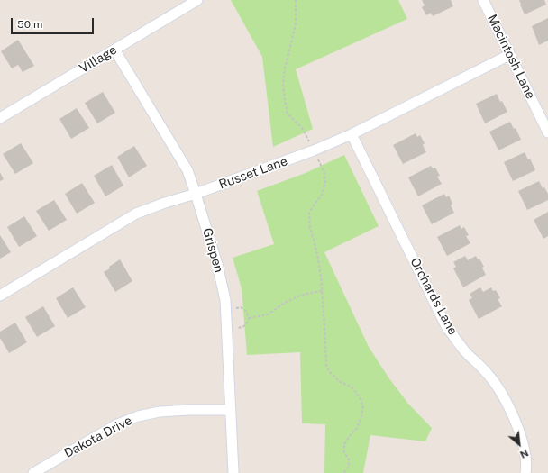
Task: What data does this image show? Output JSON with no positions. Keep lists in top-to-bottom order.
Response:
{
  "streets": {
    "street": [
      "Macintosh Lane",
      "Village",
      "Russet Lane",
      "Grispen",
      "Orchards Lane",
      "Dakota Drive"
    ]
  },
  "crossings": [
    ["Macintosh Lane", "Russet Lane"],
    ["Village", "Grispen"],
    ["Russet Lane", "Grispen"],
    ["Russet Lane", "Orchards Lane"],
    ["Grispen", "Dakota Drive"]
  ],
  "scale_bar": "50 m",
  "north": "bottom right"
}
